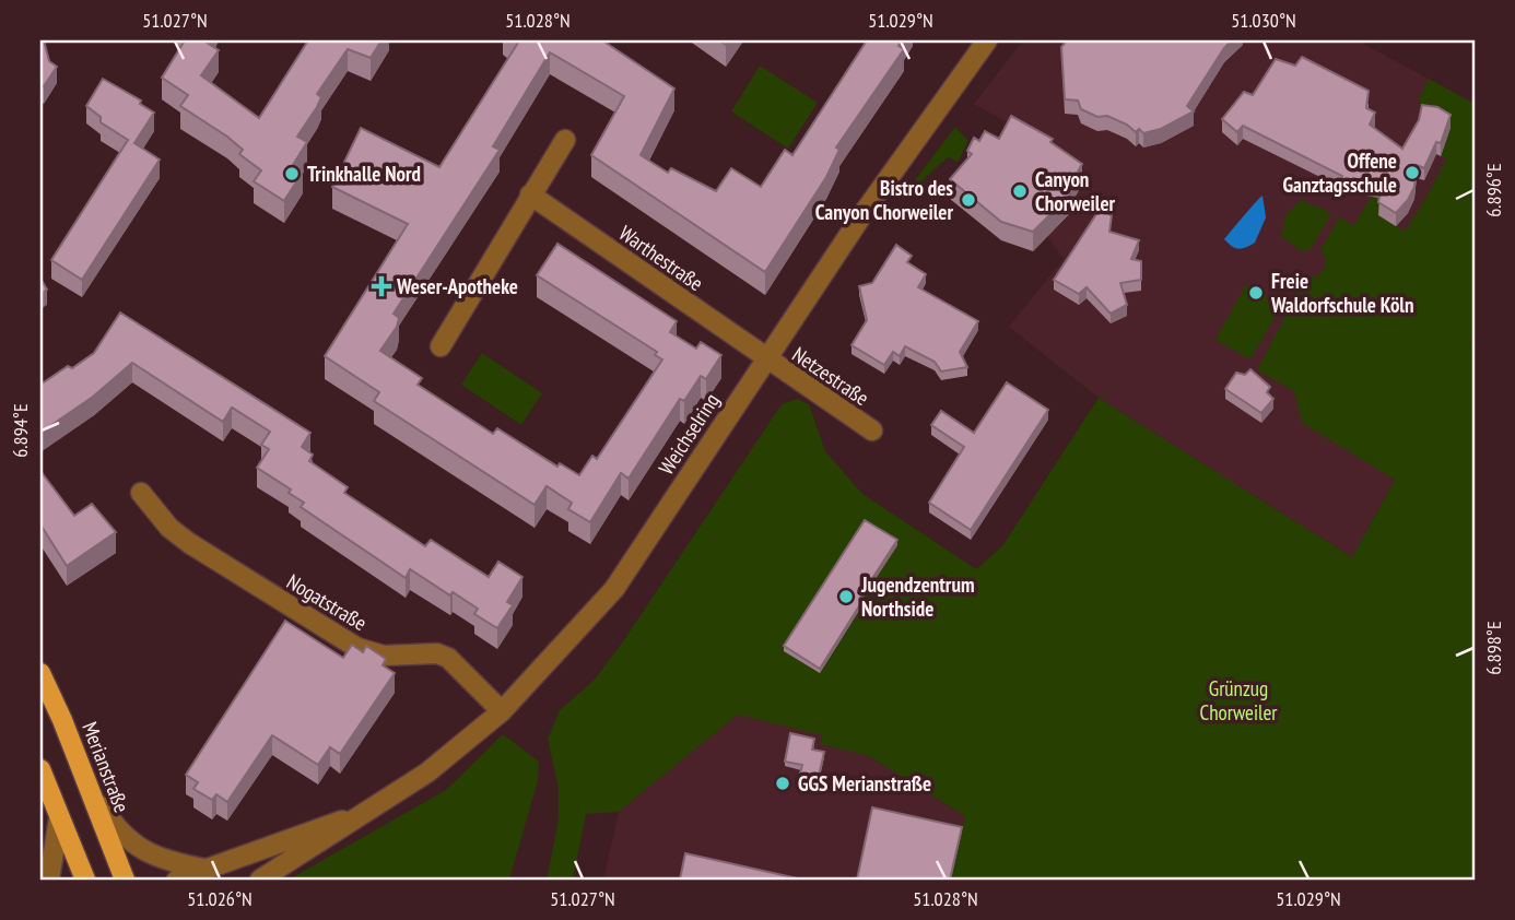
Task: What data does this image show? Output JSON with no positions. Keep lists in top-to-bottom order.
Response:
{
  "streets": {
    "main road": ["Merianstraße"],
    "street": [
      "Warthestraße",
      "Netzestraße",
      "Weichselring",
      "Nogatstraße"
    ]
  },
  "crossings": [
    ["Warthestraße", "Netzestraße"],
    ["Warthestraße", "Weichselring"],
    ["Netzestraße", "Weichselring"],
    ["Weichselring", "Nogatstraße"]
  ],
  "parks": ["Grünzug Chorweiler"],
  "places": {
    "other": [
      "Offene Ganztagsschule",
      "Trinkhalle Nord",
      "Canyon Chorweiler",
      "Bistro des Canyon Chorweiler",
      "Freie Waldorfschule Köln",
      "Jugendzentrum Northside",
      "GGS Merianstraße"
    ],
    "health": ["Weser-Apotheke"]
  },
  "coordinates": [
    "51.027°N",
    "51.028°N",
    "51.029°N",
    "51.030°N",
    "6.896°E",
    "6.894°E",
    "6.898°E",
    "51.026°N"
  ]
}
